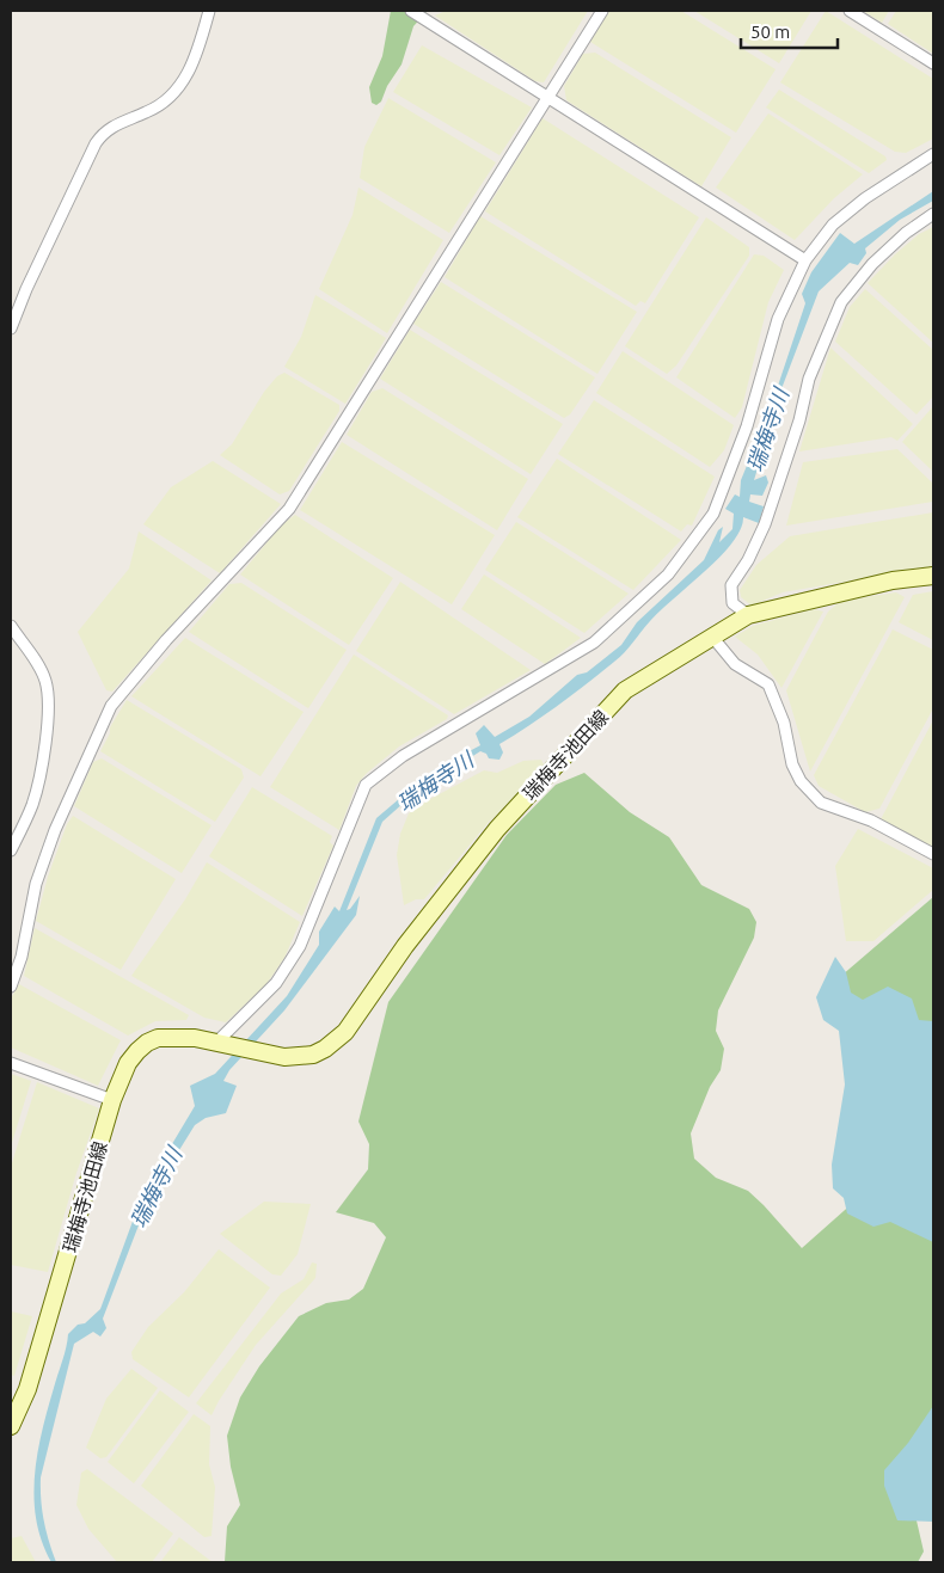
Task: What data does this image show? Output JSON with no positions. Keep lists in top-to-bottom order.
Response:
{
  "streets": {
    "main road": ["瑞梅寺池田線"]
  },
  "water": ["瑞梅寺川"],
  "scale_bar": "50 m"
}
